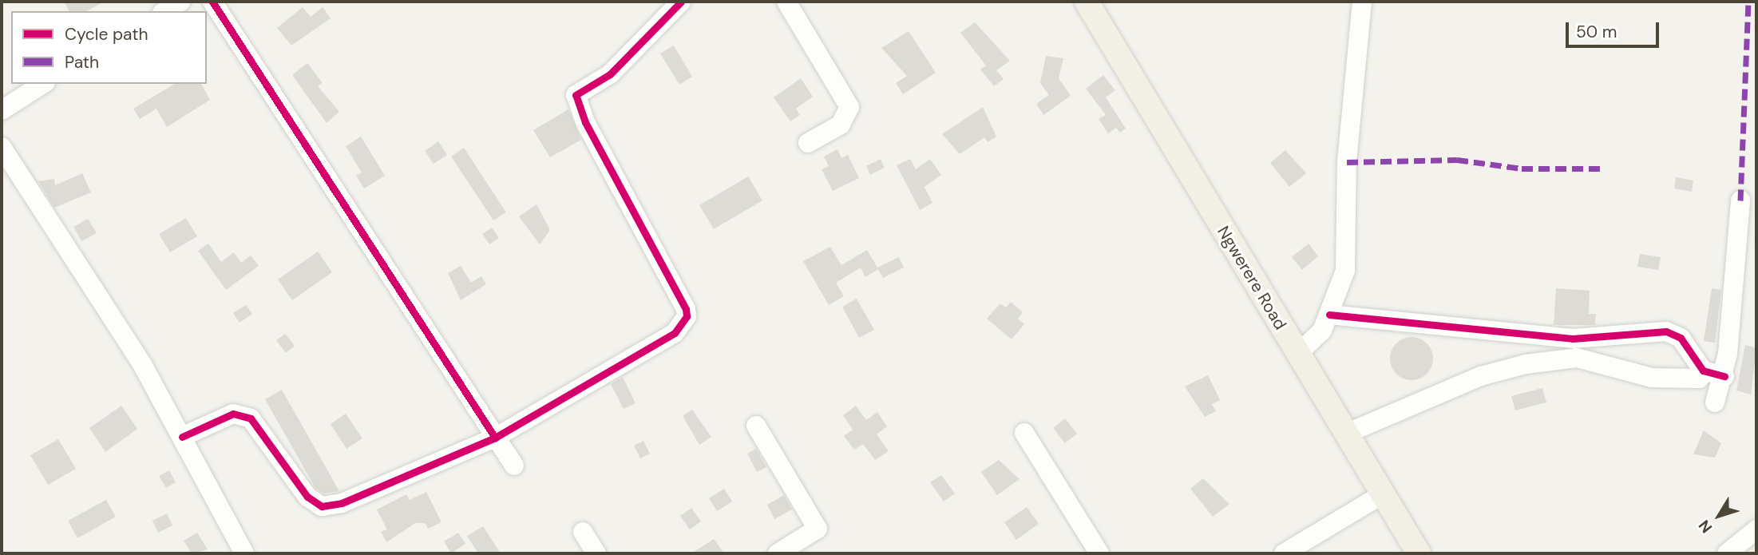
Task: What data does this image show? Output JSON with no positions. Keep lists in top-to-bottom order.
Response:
{
  "streets": {
    "main road": ["Ngwerere Road"]
  },
  "legend": ["Cycle path", "Path"],
  "scale_bar": "50 m",
  "north": "bottom left"
}
